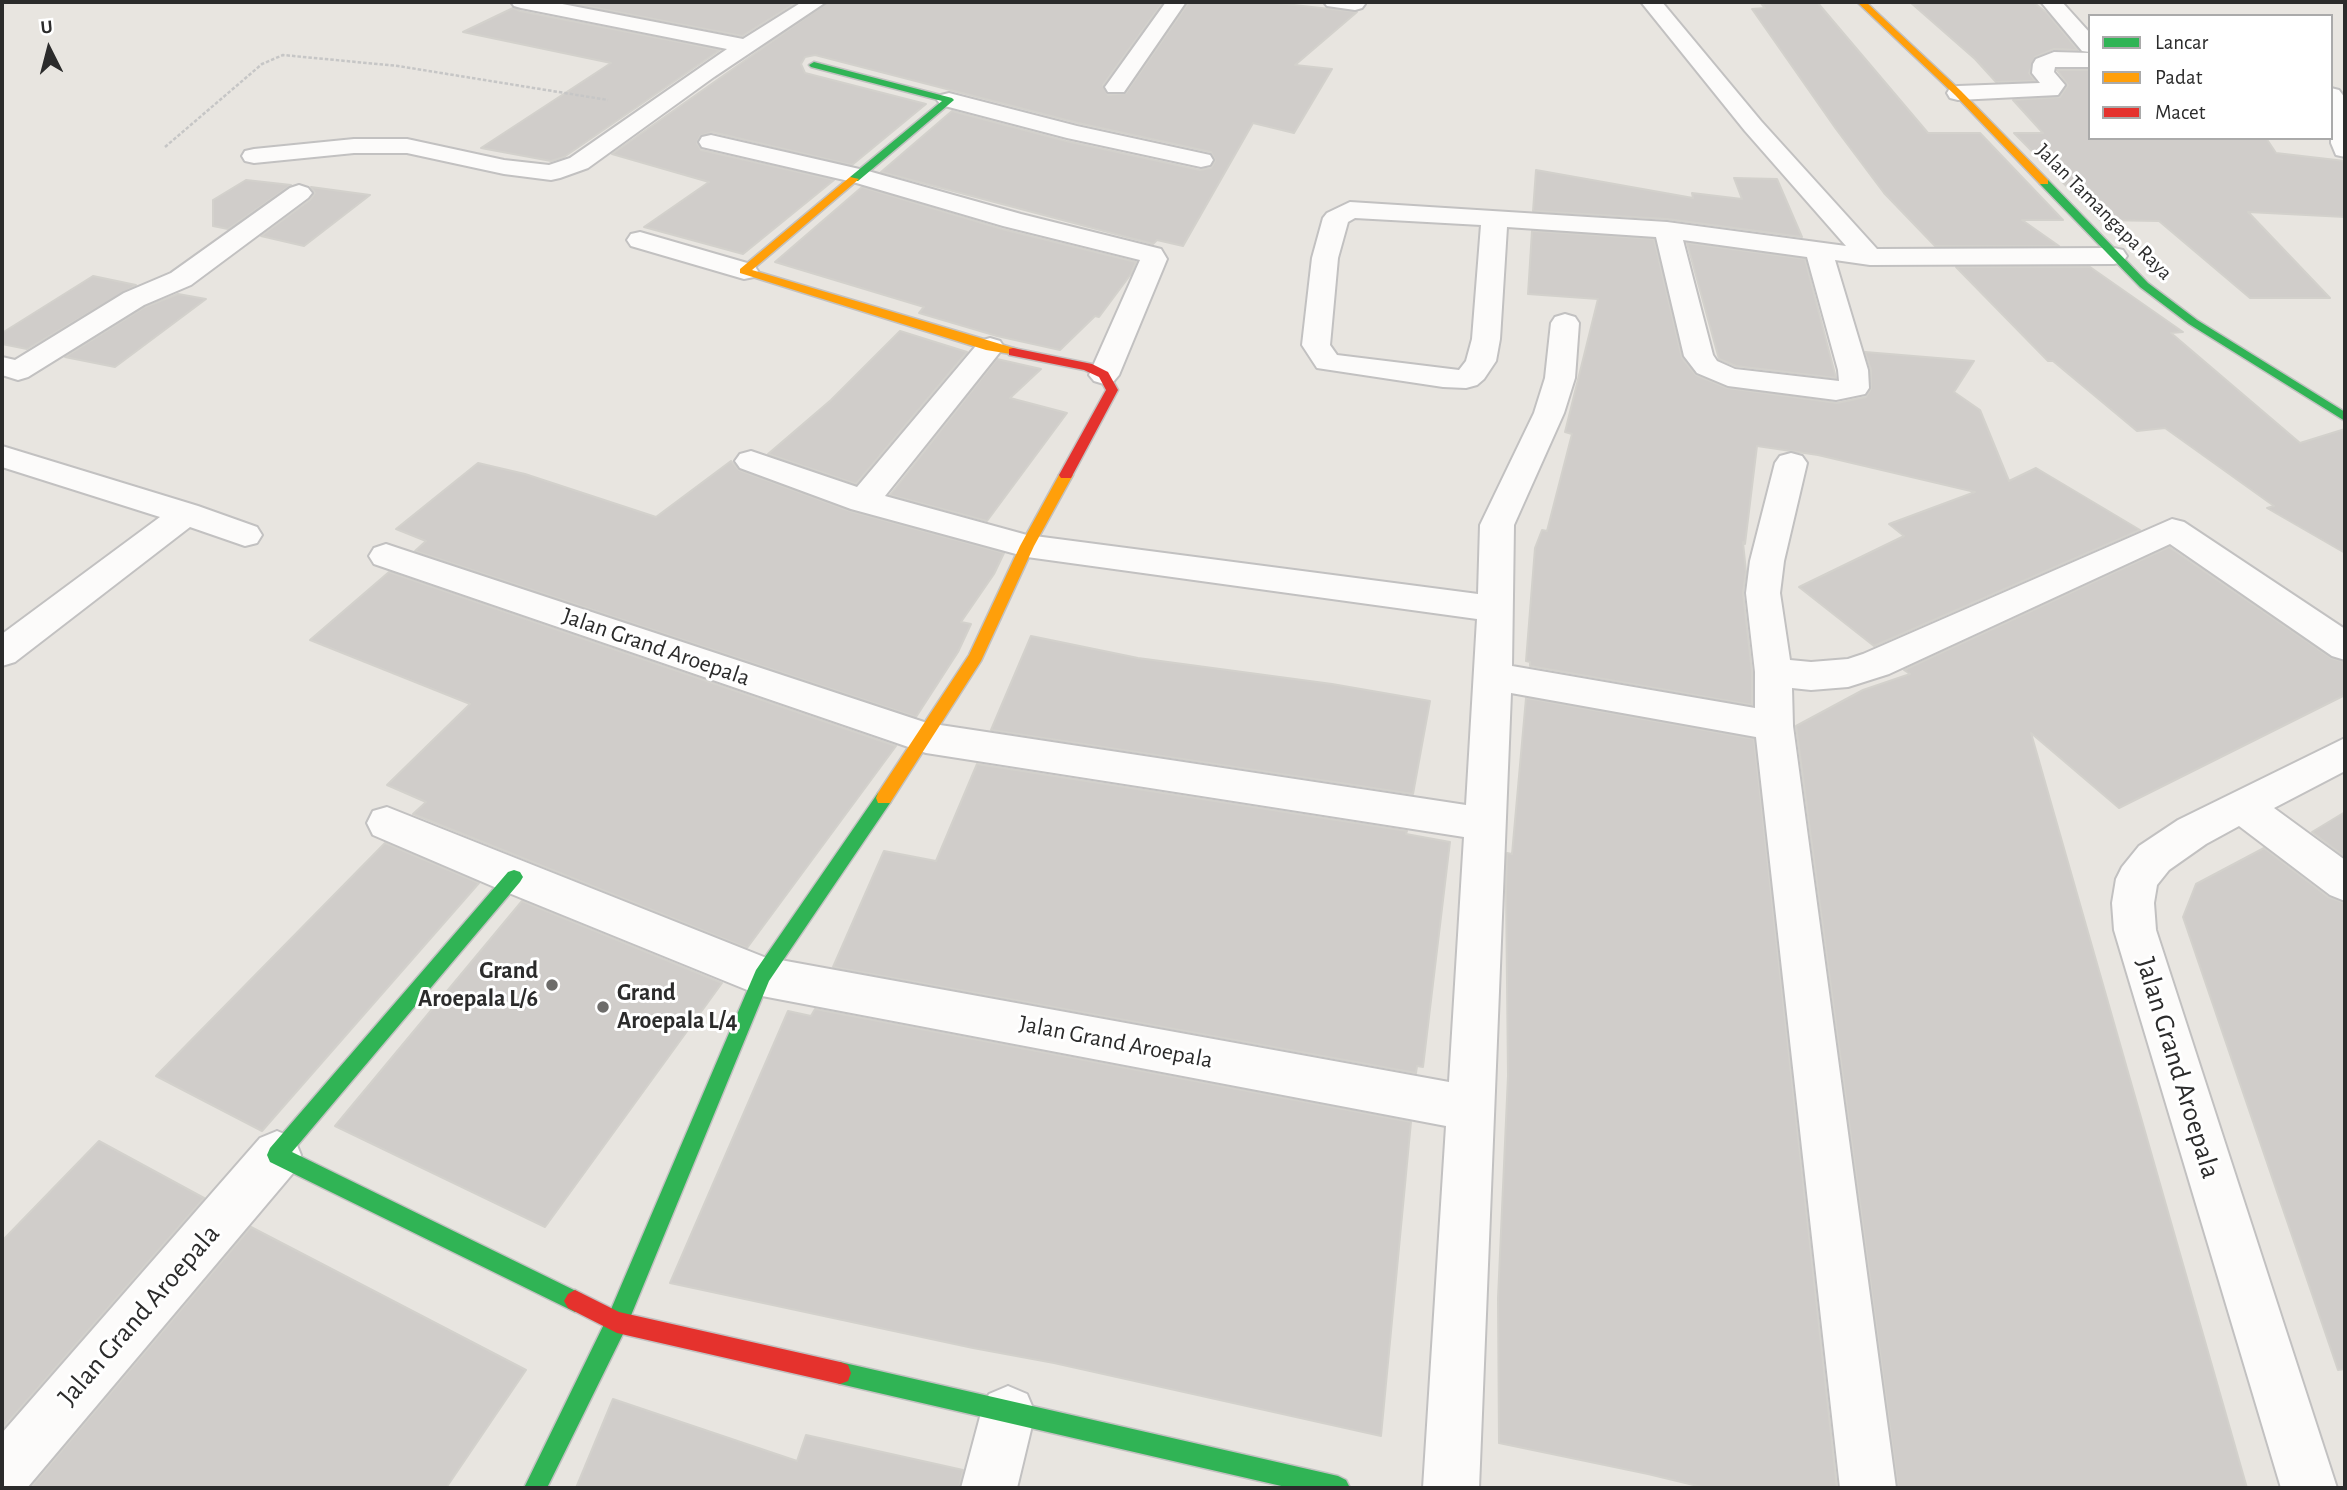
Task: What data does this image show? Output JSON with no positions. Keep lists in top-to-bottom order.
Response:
{
  "streets": {
    "street": ["Jalan Tamangapa Raya", "Jalan Grand Aroepala"]
  },
  "places": ["Grand Aroepala L/6", "Grand Aroepala L/4"],
  "legend": ["Lancar", "Padat", "Macet"],
  "north": "top"
}
